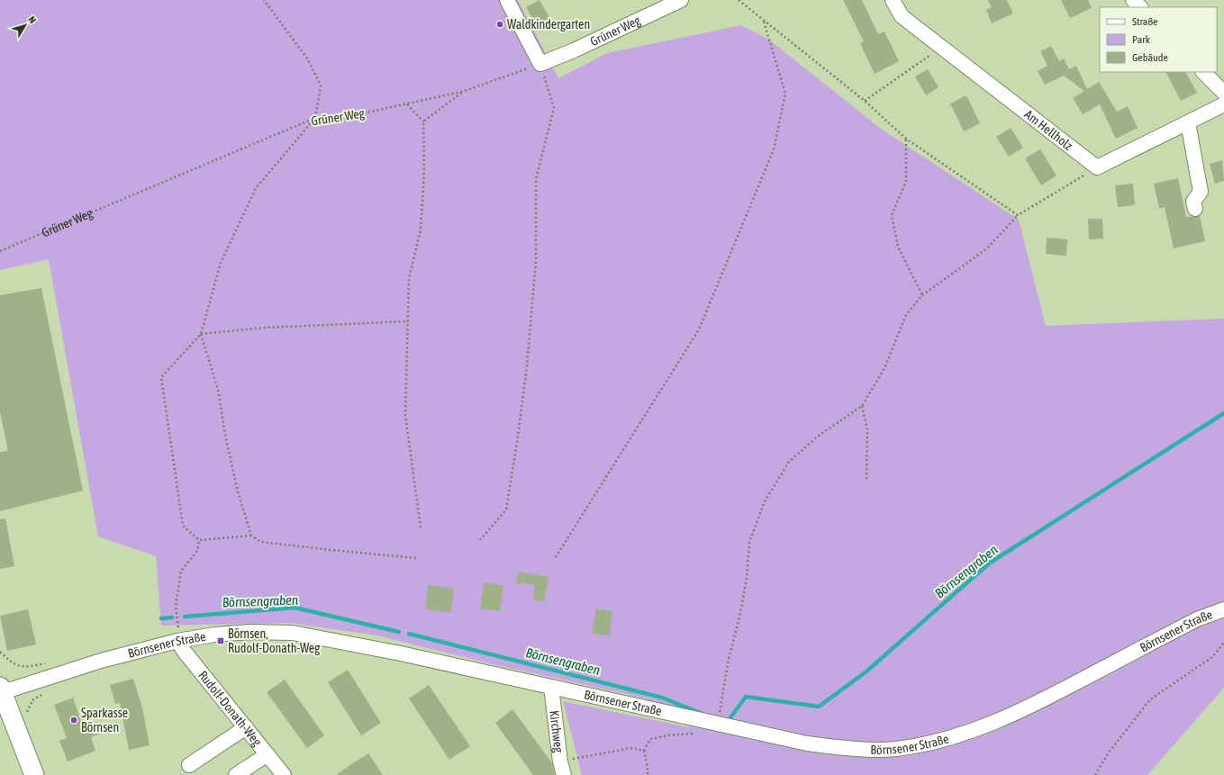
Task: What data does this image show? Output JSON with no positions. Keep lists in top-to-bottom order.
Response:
{
  "streets": {
    "street": [
      "Grüner Weg",
      "Am Hellholz",
      "Börnsener Straße",
      "Rudolf-Donath-Weg",
      "Kirchweg"
    ]
  },
  "crossings": [
    ["Börnsener Straße", "Rudolf-Donath-Weg"],
    ["Börnsener Straße", "Kirchweg"]
  ],
  "water": ["Börnsengraben"],
  "places": {
    "other": ["Waldkindergarten", "Sparkasse Börnsen"],
    "transit": ["Börnsen, Rudolf-Donath-Weg"]
  },
  "legend": ["Straße", "Park", "Gebäude"],
  "north": "top right"
}
